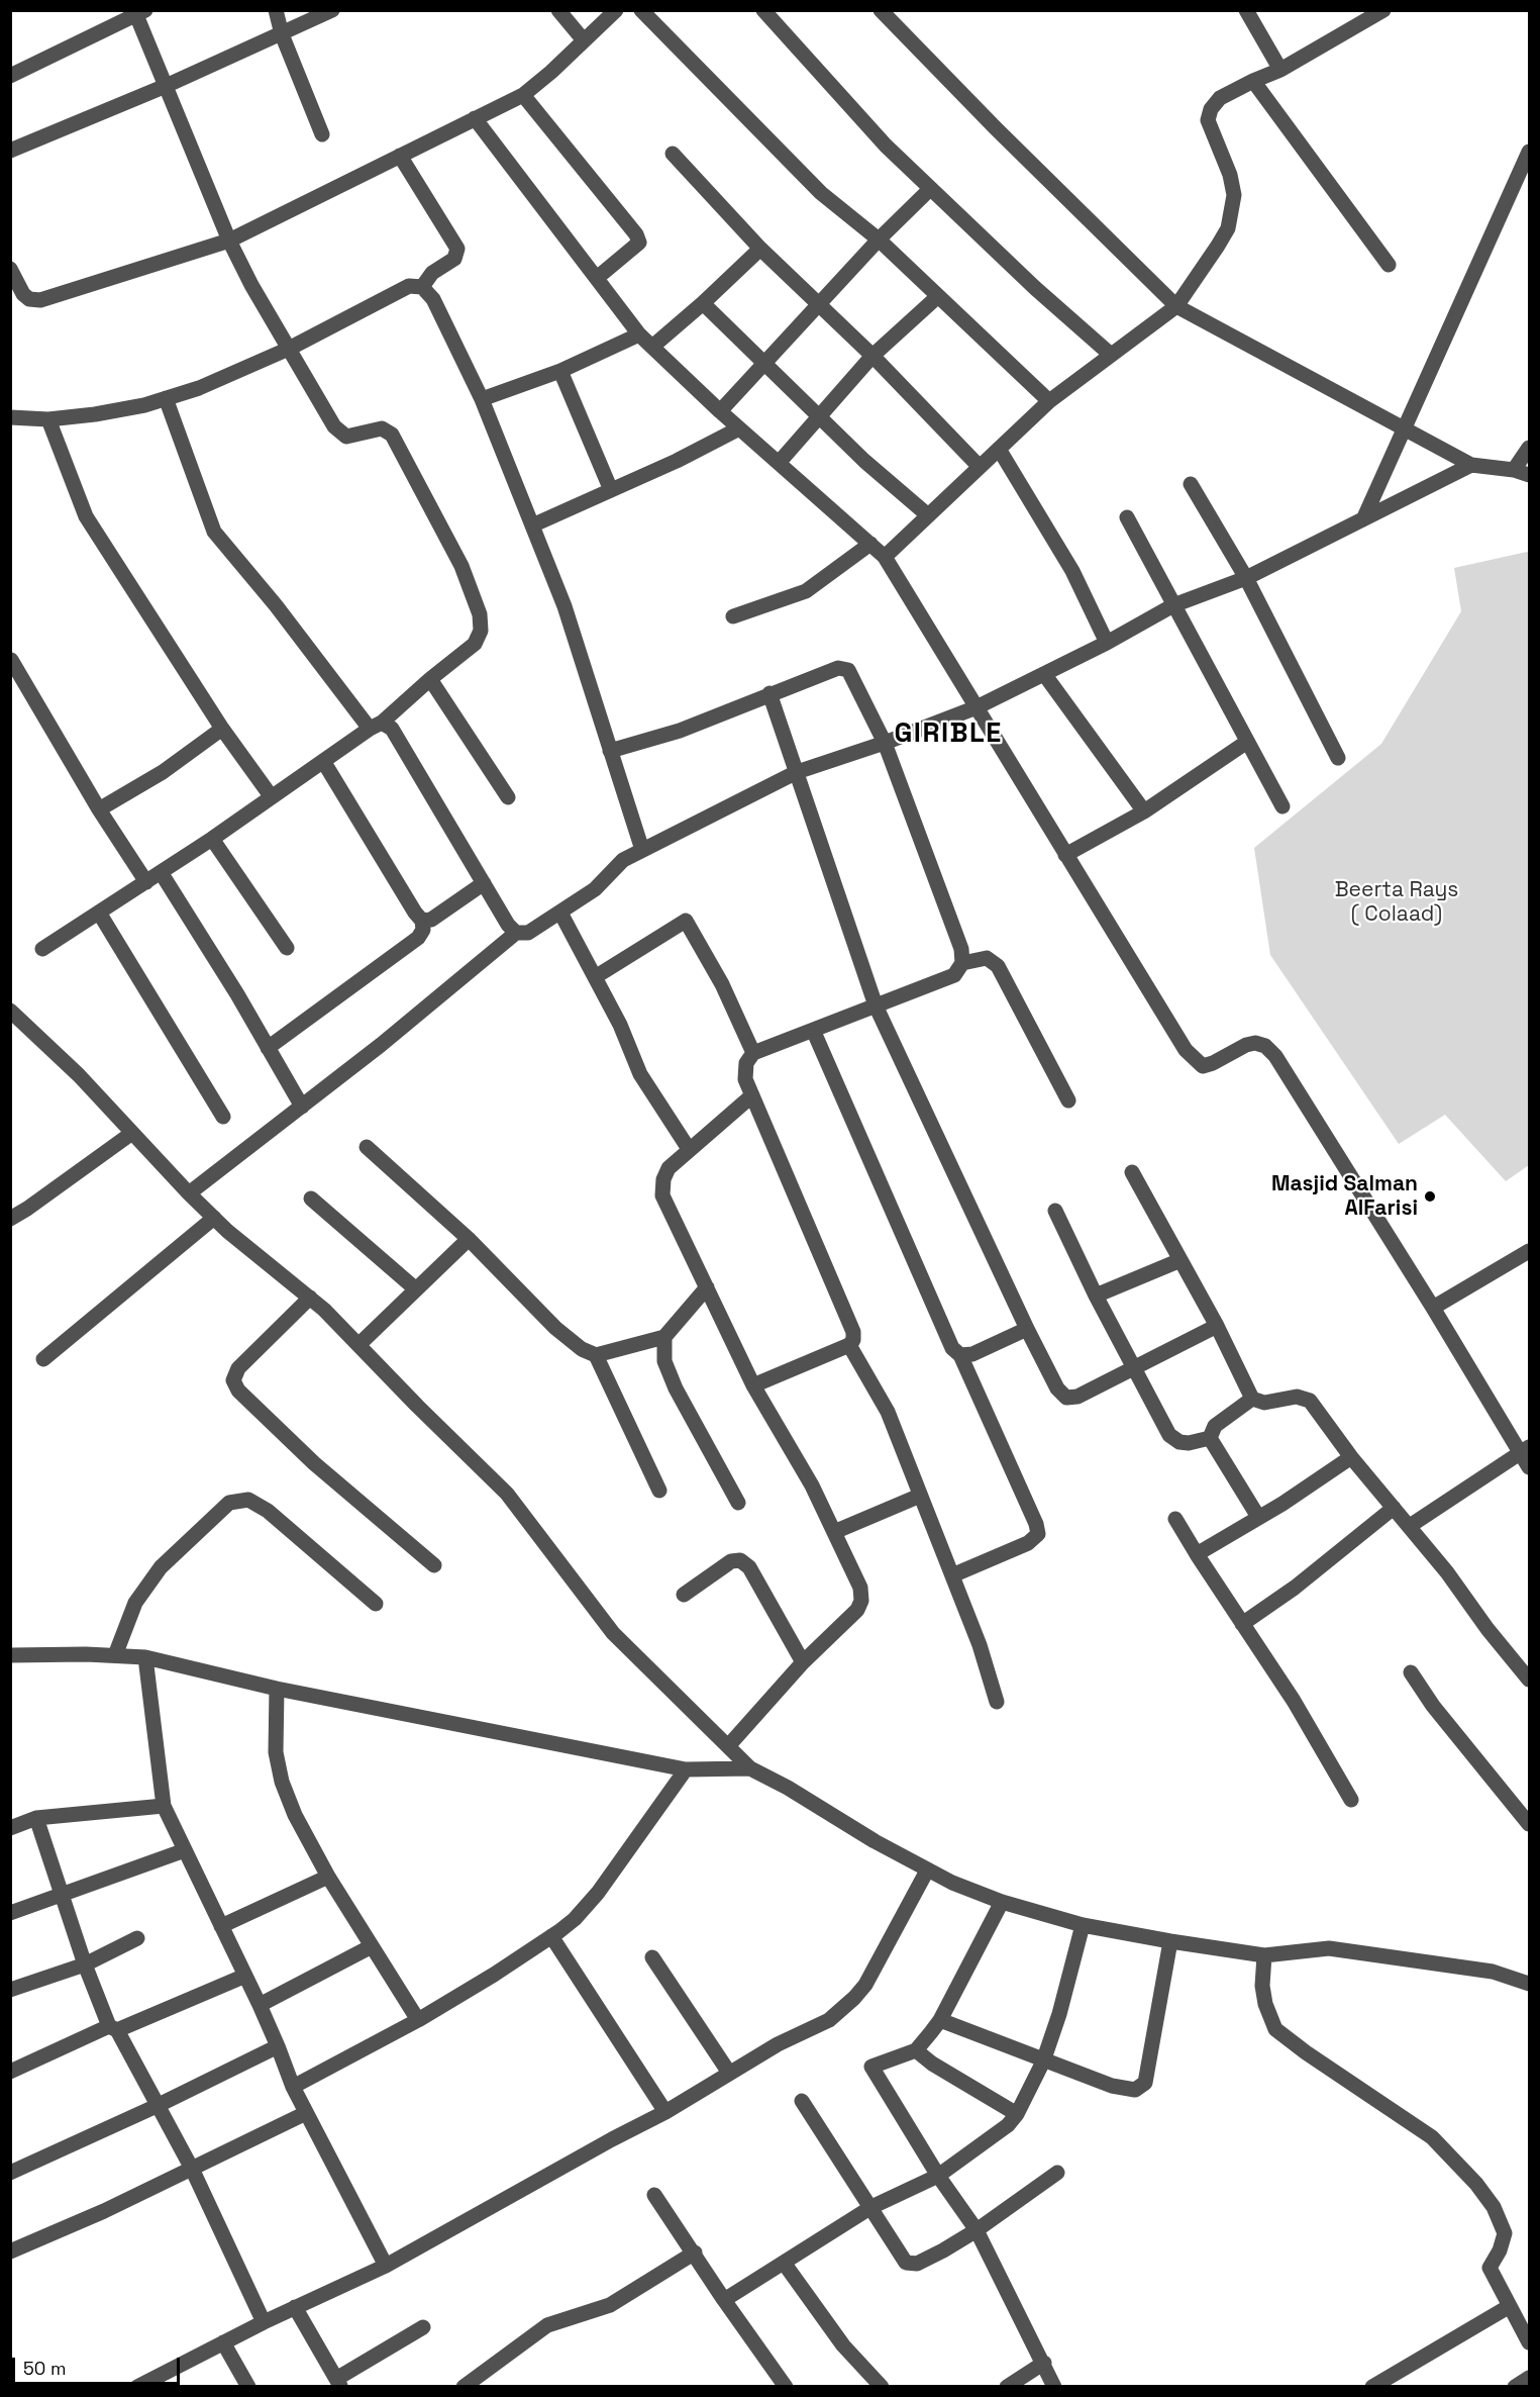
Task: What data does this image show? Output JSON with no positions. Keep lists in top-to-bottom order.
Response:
{
  "districts": ["GIRIBLE"],
  "parks": ["Beerta Rays ( Colaad)"],
  "places": ["Masjid Salman AlFarisi"],
  "scale_bar": "50 m"
}
